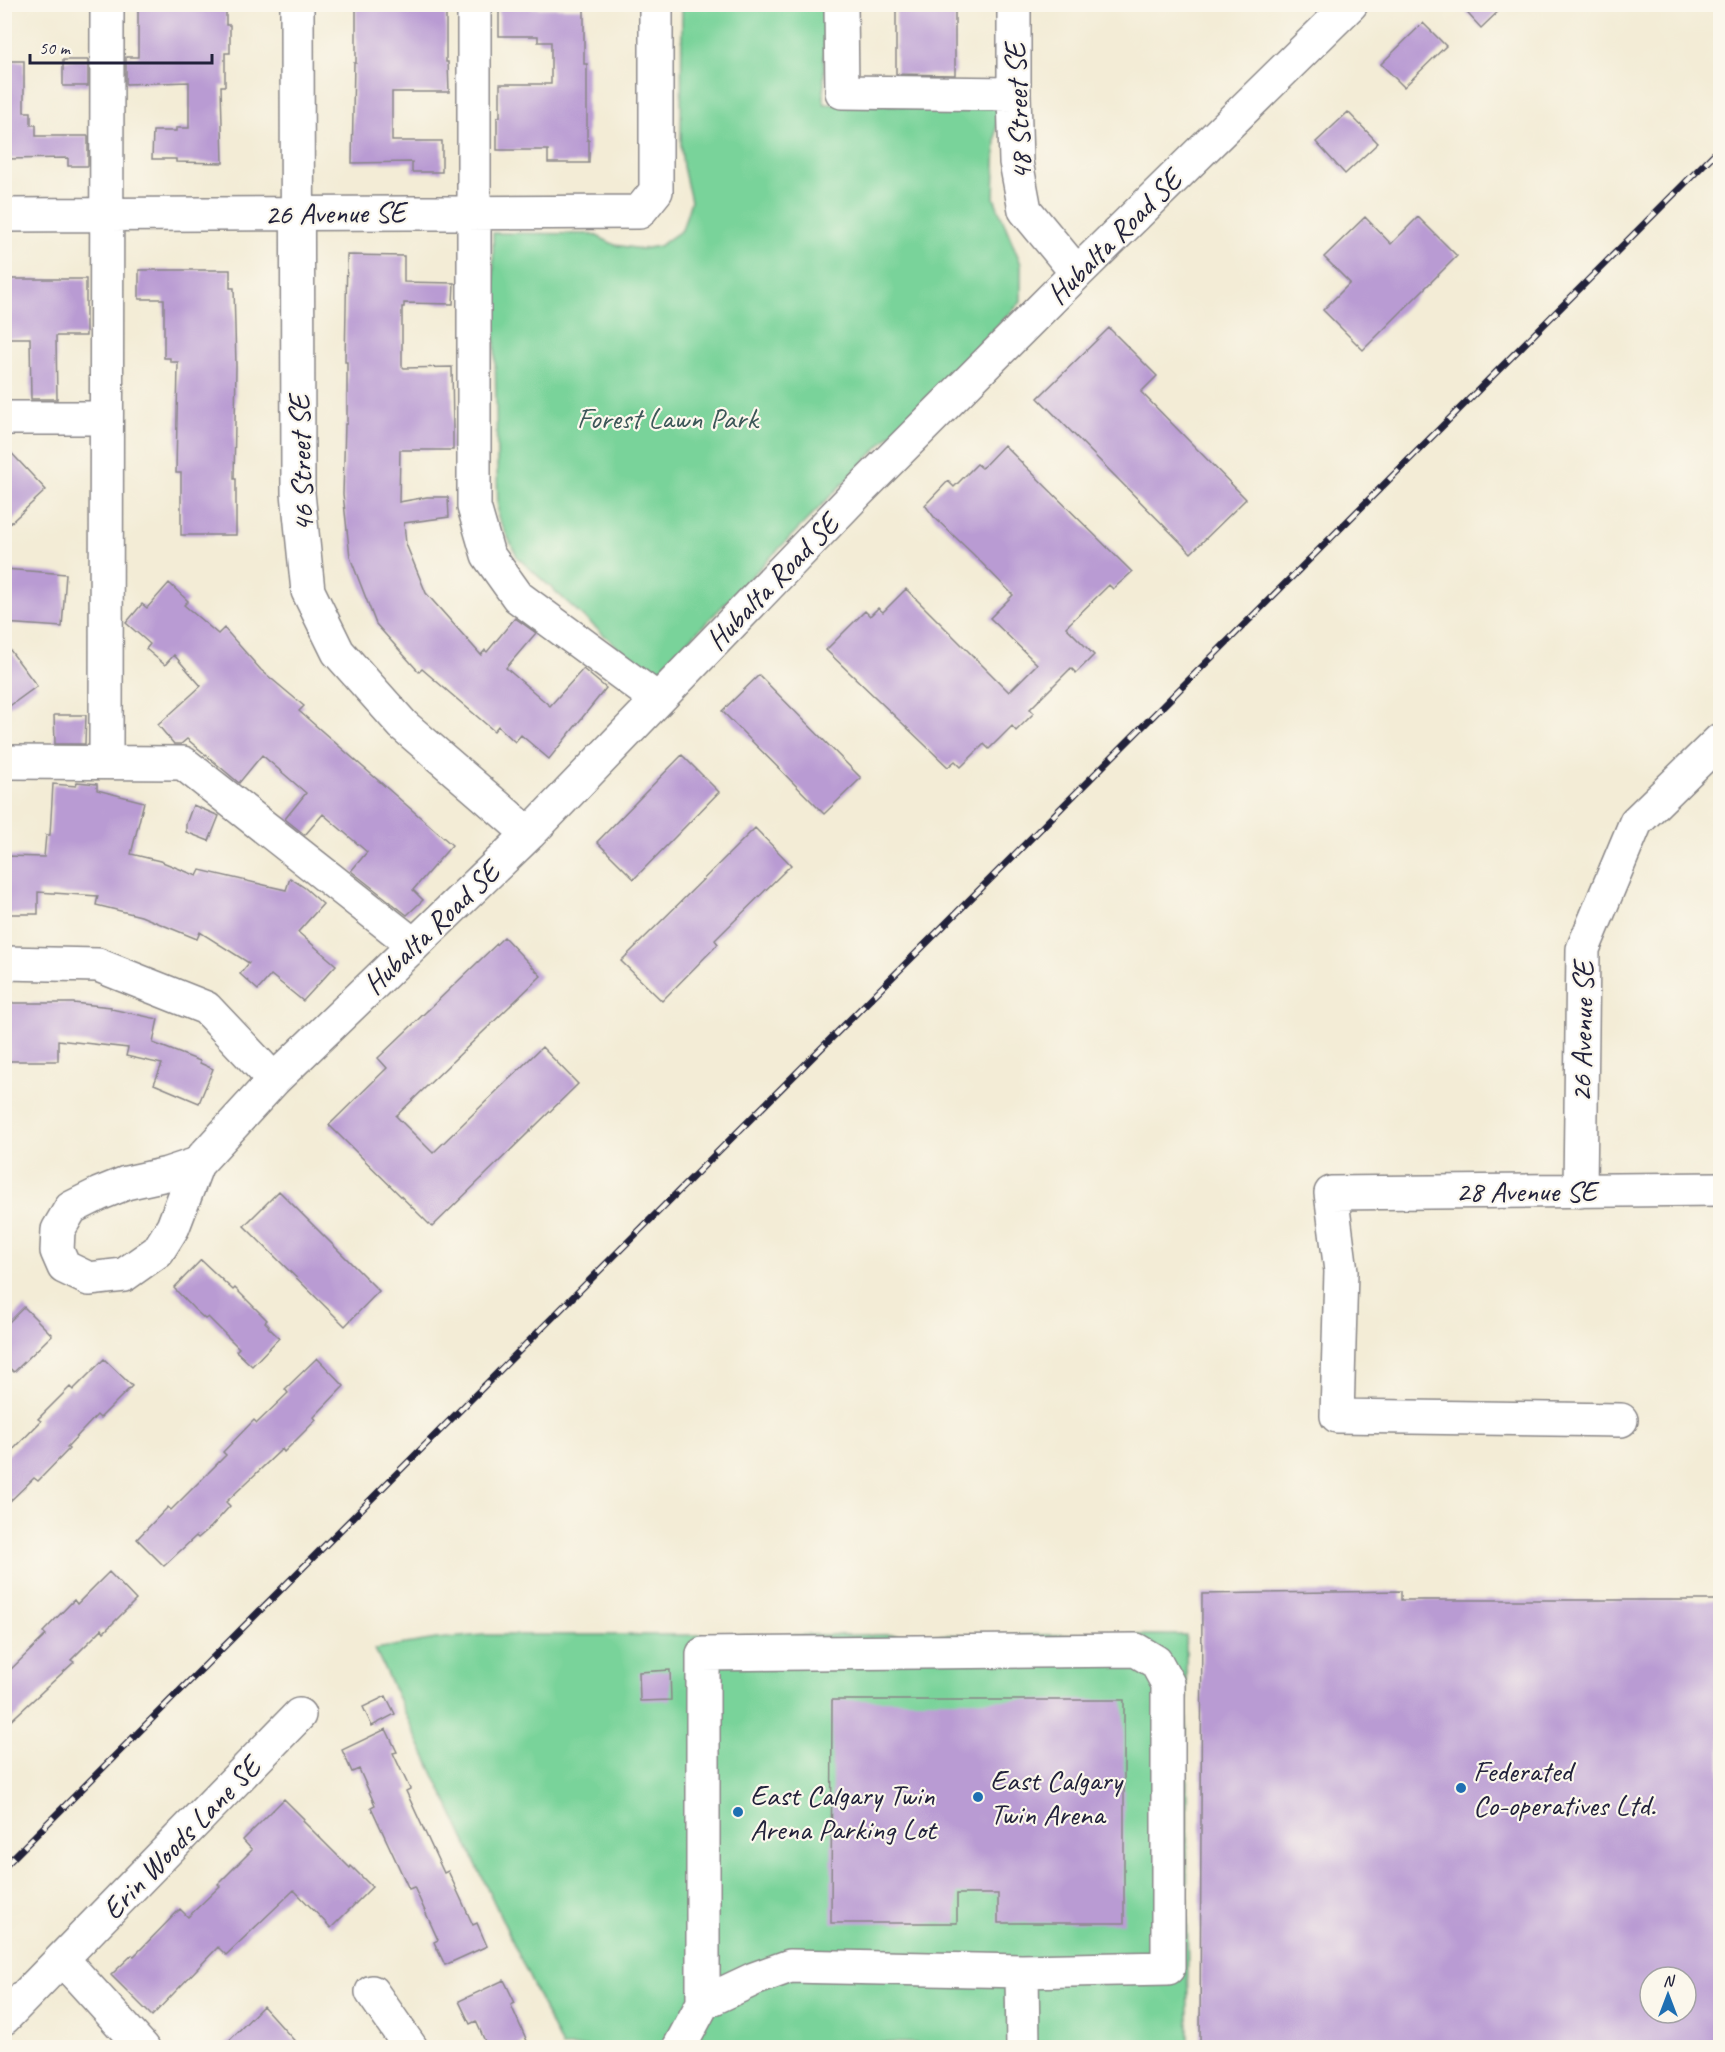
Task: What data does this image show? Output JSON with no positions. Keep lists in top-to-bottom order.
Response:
{
  "streets": {
    "street": [
      "48 Street SE",
      "26 Avenue SE",
      "Hubalta Road SE",
      "46 Street SE",
      "28 Avenue SE",
      "Erin Woods Lane SE"
    ]
  },
  "crossings": [
    ["48 Street SE", "Hubalta Road SE"],
    ["26 Avenue SE", "46 Street SE"],
    ["26 Avenue SE", "28 Avenue SE"],
    ["Hubalta Road SE", "46 Street SE"]
  ],
  "parks": ["Forest Lawn Park"],
  "places": ["Federated Co-operatives Ltd.", "East Calgary Twin Arena", "East Calgary Twin Arena Parking Lot"],
  "scale_bar": "50 m",
  "north": "top"
}
